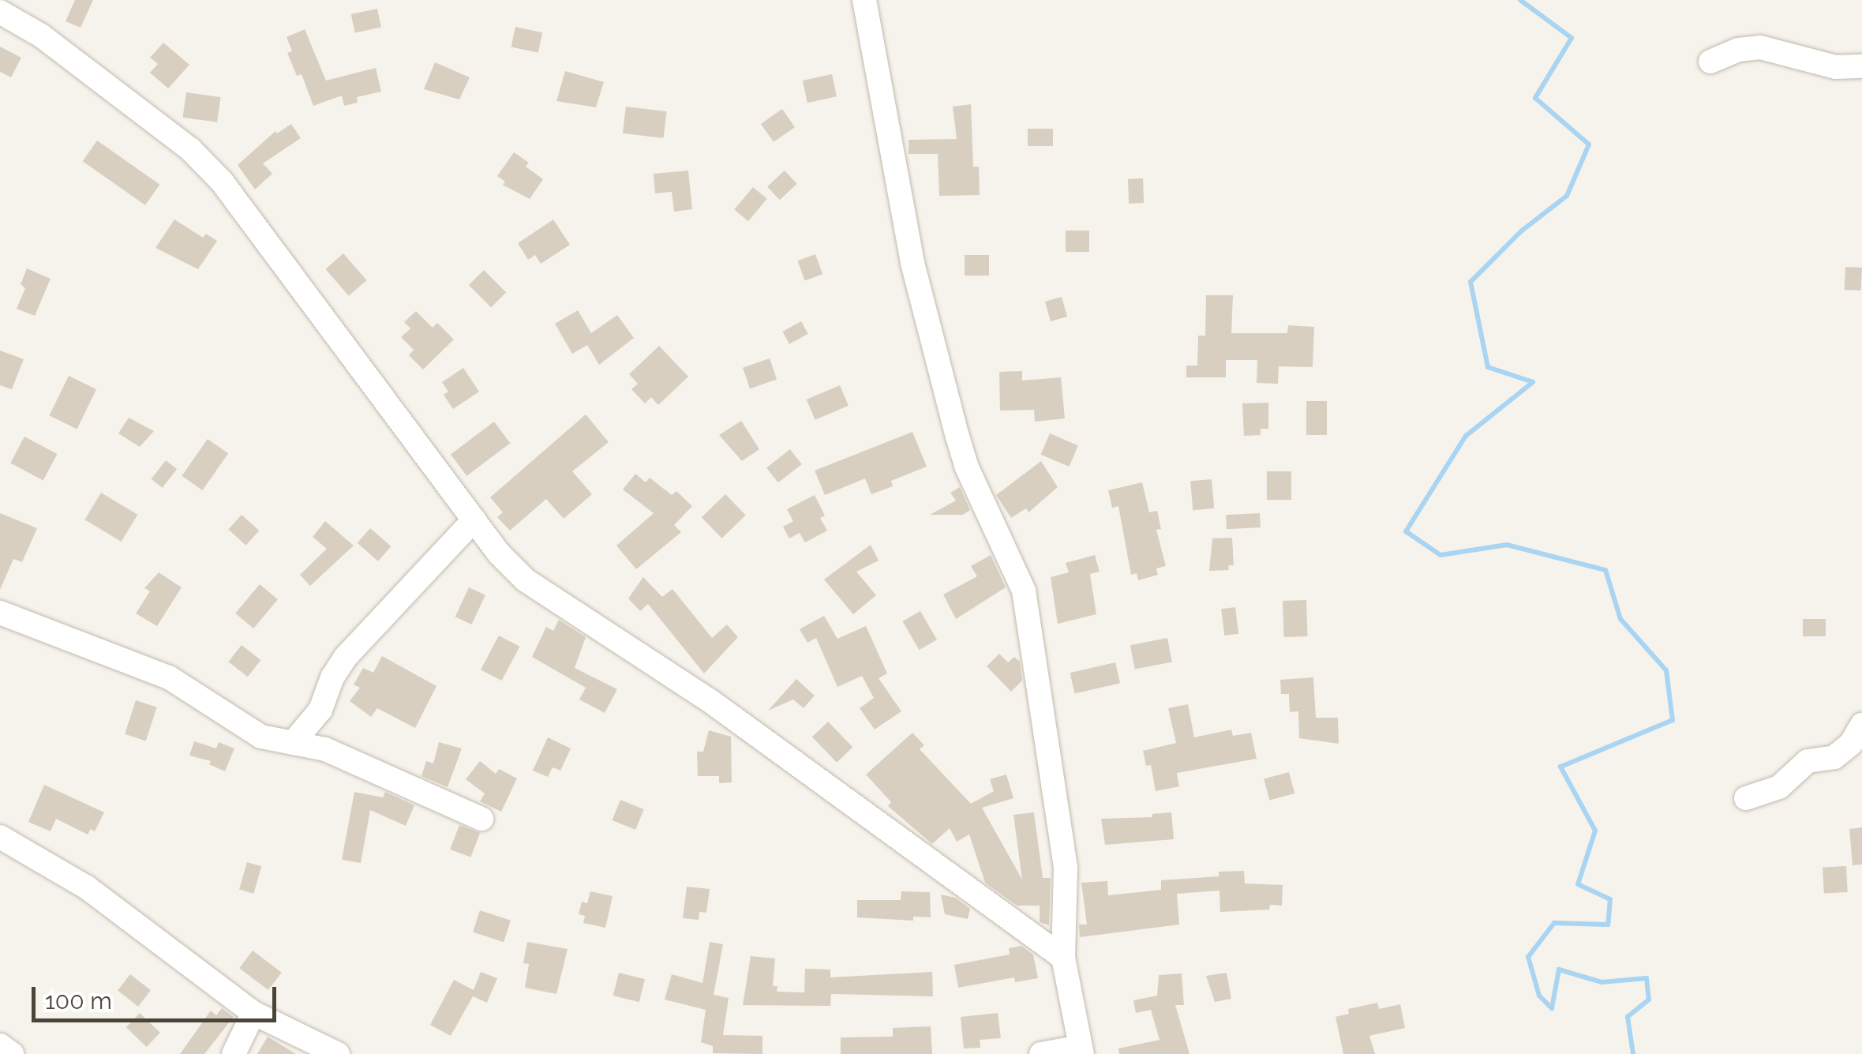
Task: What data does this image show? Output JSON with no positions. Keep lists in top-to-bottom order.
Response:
{
  "scale_bar": "100 m"
}
